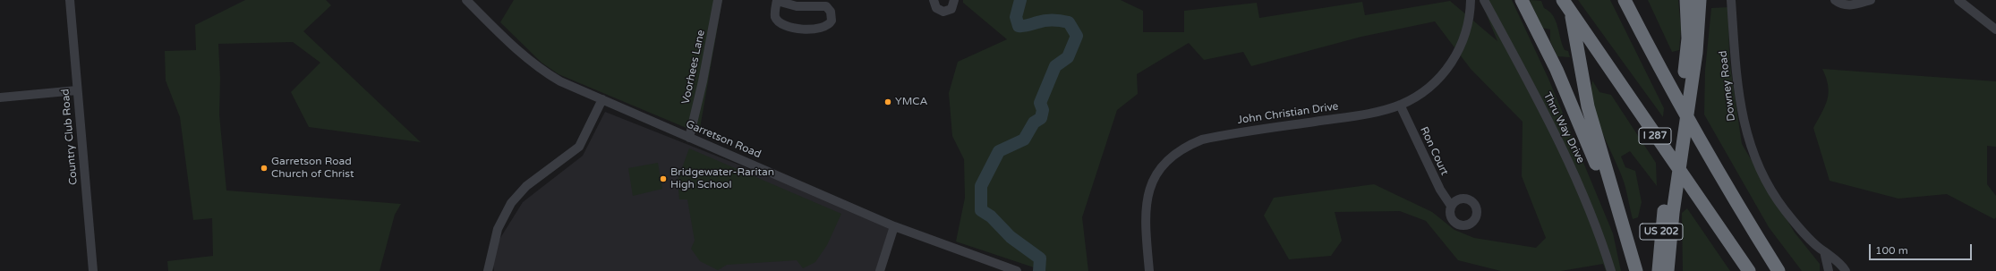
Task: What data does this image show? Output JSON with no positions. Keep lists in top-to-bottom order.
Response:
{
  "streets": {
    "highway": ["I 287", "US 202"],
    "street": [
      "Voorhees Lane",
      "Downey Road",
      "John Christian Drive",
      "Thru Way Drive",
      "Country Club Road",
      "Garretson Road",
      "Ron Court"
    ]
  },
  "crossings": [
    ["Voorhees Lane", "Garretson Road"],
    ["John Christian Drive", "Ron Court"]
  ],
  "places": ["YMCA", "Garretson Road Church of Christ", "Bridgewater-Raritan High School"],
  "scale_bar": "100 m"
}
